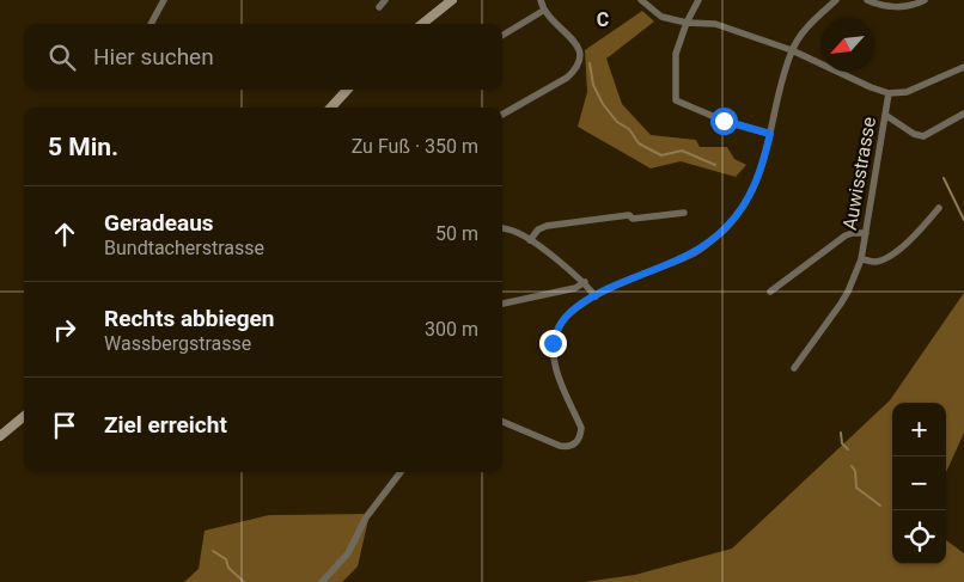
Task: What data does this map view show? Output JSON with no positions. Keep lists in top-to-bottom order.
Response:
{
  "streets": {
    "street": ["Auwisstrasse"]
  },
  "north": "bottom left",
  "page": {
    "search": "Hier suchen",
    "heading": ["5 Min.", "Zu Fuß · 350 m"],
    "list": [
      ["Geradeaus", "Bundtacherstrasse", "50 m"],
      ["Rechts abbiegen", "Wassbergstrasse", "300 m"],
      "Ziel erreicht"
    ],
    "map_buttons": ["+", "−"]
  },
  "grid": {
    "columns": ["C"]
  }
}
